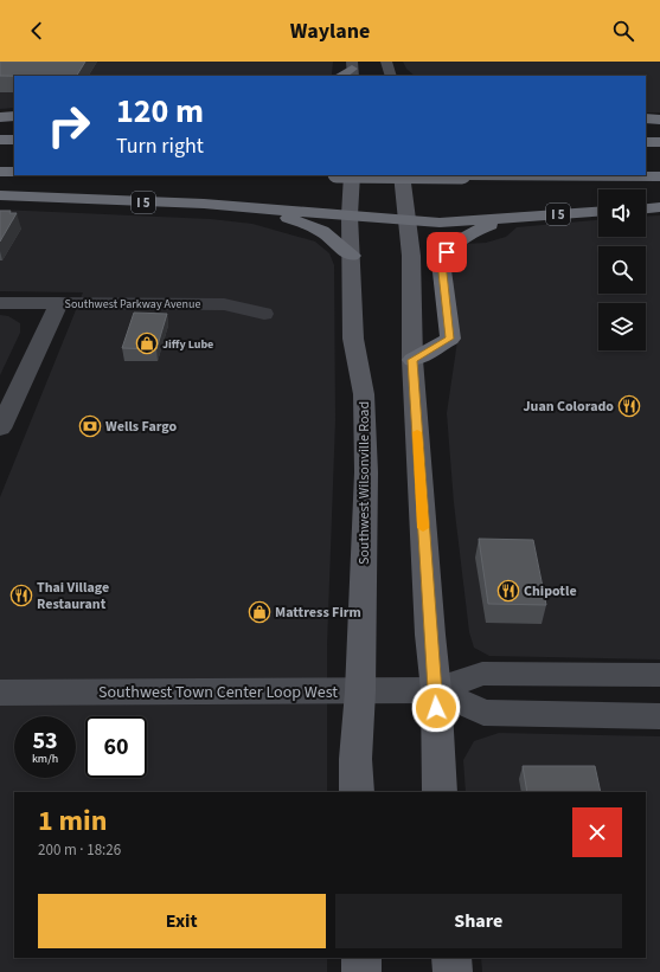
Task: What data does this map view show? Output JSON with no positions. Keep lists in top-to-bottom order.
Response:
{
  "streets": {
    "highway": ["I 5"],
    "main road": ["Southwest Wilsonville Road"],
    "street": ["Southwest Parkway Avenue", "Southwest Town Center Loop West"]
  },
  "crossings": [
    ["I 5", "Southwest Wilsonville Road"],
    ["Southwest Wilsonville Road", "Southwest Town Center Loop West"]
  ],
  "places": {
    "shop": ["Jiffy Lube", "Mattress Firm"],
    "restaurant": ["Juan Colorado", "Chipotle", "Thai Village Restaurant"],
    "bank": ["Wells Fargo"]
  },
  "page": {
    "header": "Waylane",
    "turn": ["120 m", "Turn right"],
    "speed": "53 km/h",
    "limit": "60",
    "heading": ["1 min", "200 m · 18:26"],
    "buttons": ["Exit", "Share"]
  }
}
